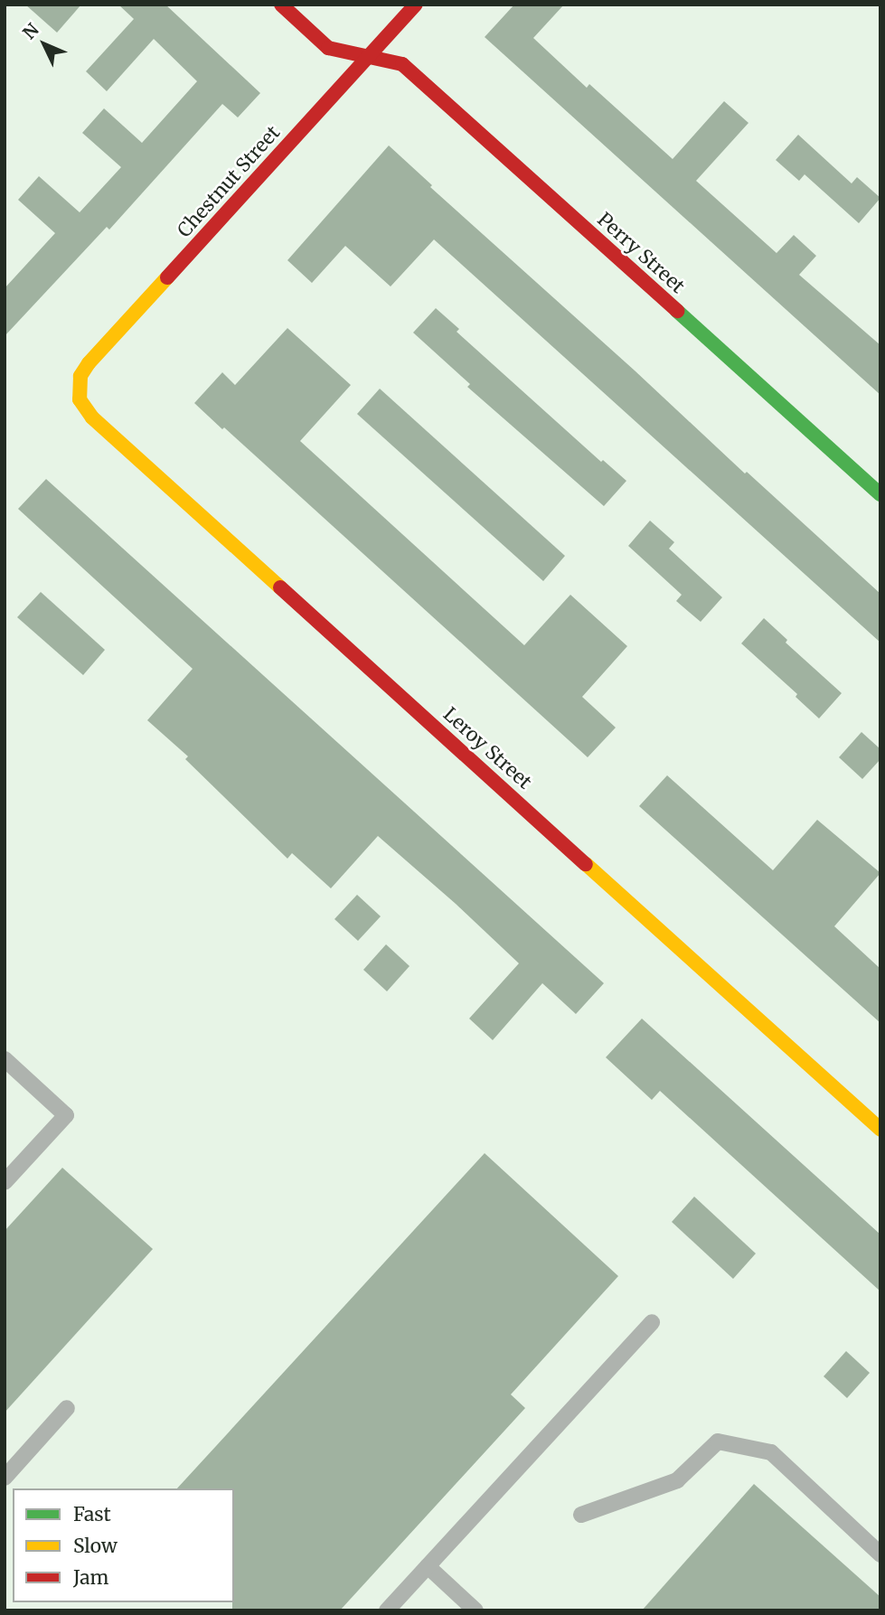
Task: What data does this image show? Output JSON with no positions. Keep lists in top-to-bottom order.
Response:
{
  "streets": {
    "street": ["Chestnut Street", "Perry Street", "Leroy Street"]
  },
  "crossings": [
    ["Chestnut Street", "Perry Street"],
    ["Chestnut Street", "Leroy Street"]
  ],
  "legend": ["Fast", "Slow", "Jam"],
  "north": "top left"
}
